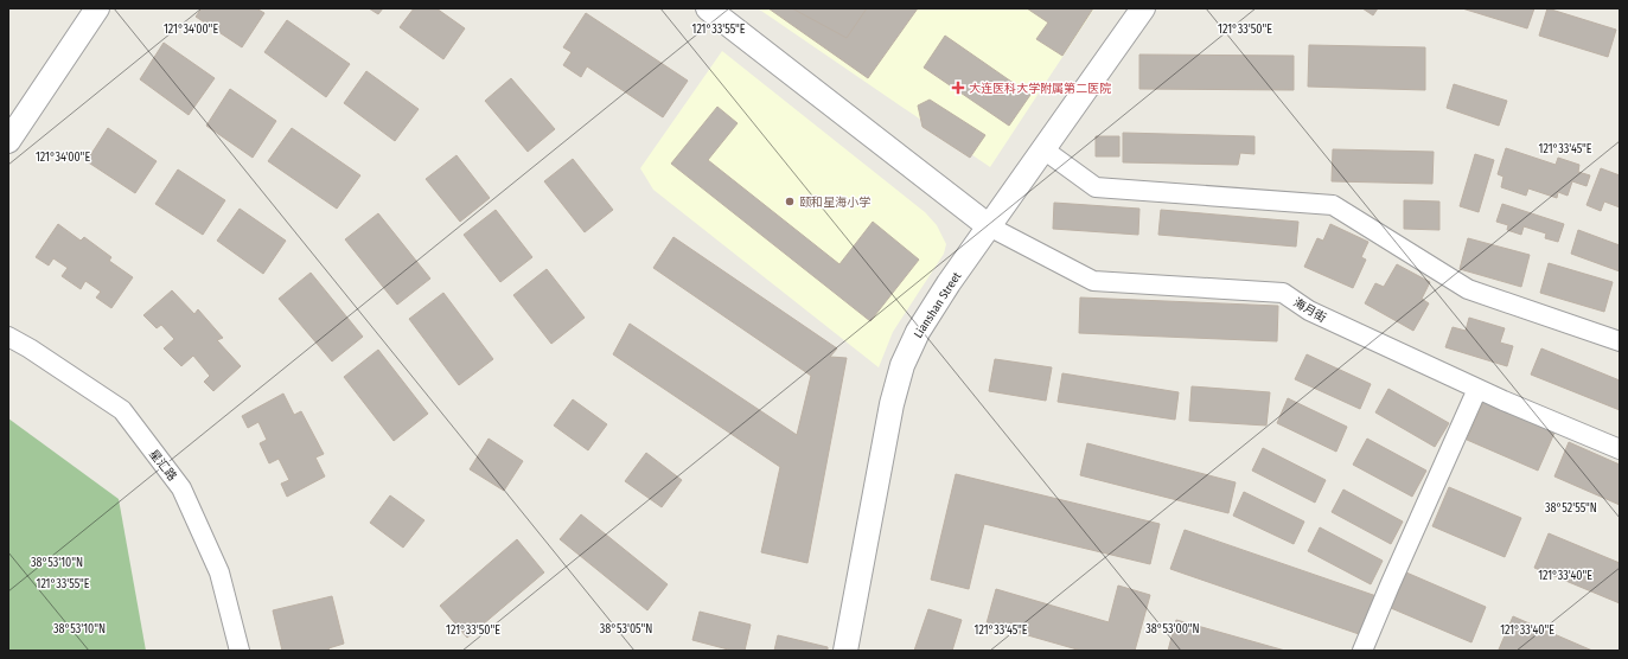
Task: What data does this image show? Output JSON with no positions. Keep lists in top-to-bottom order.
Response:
{
  "streets": {
    "street": ["Lianshan Street", "海月街", "星汇路"]
  },
  "crossings": [
    ["Lianshan Street", "海月街"]
  ],
  "places": {
    "health": ["大连医科大学附属第二医院"],
    "other": ["颐和星海小学"]
  },
  "coordinates": [
    "121°34'00\"E",
    "121°33'55\"E",
    "121°33'50\"E",
    "121°33'45\"E",
    "38°52'55\"N",
    "38°53'10\"N",
    "121°33'40\"E",
    "38°53'05\"N",
    "38°53'00\"N"
  ]
}
